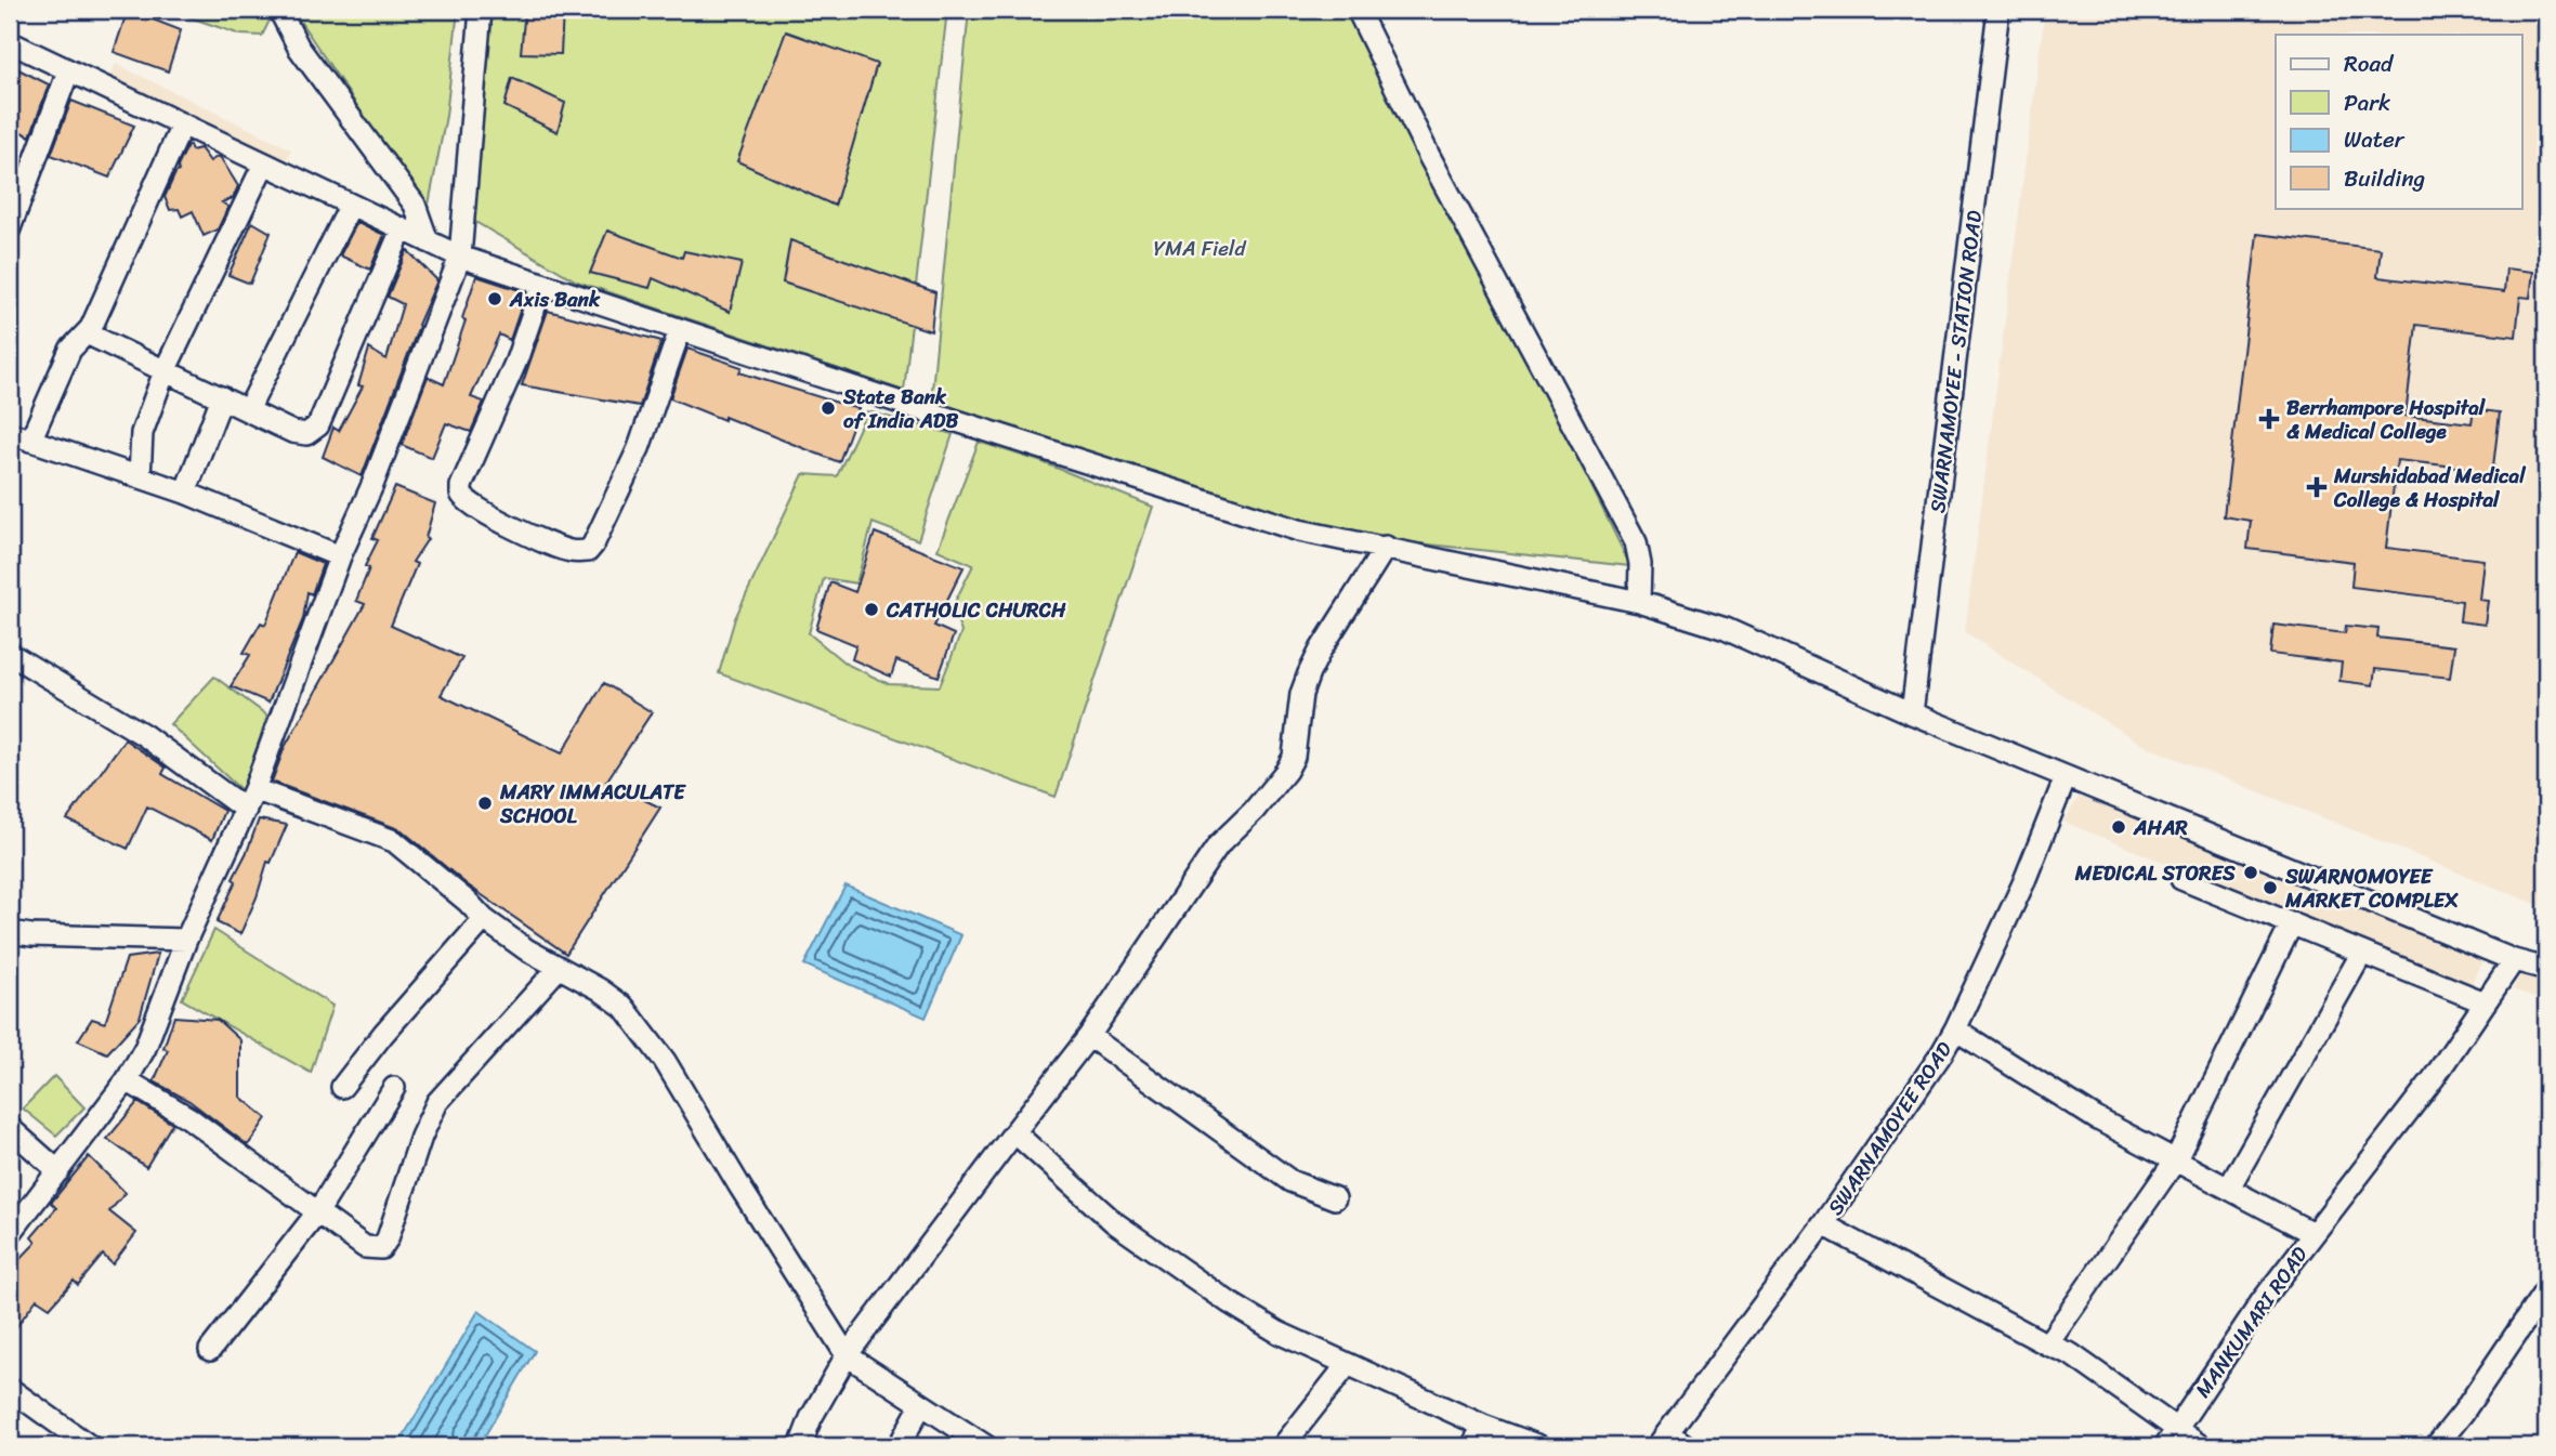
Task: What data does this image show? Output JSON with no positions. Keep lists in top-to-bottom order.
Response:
{
  "streets": {
    "street": ["SWARNAMOYEE - STATION ROAD", "SWARNAMOYEE ROAD", "MANKUMARI ROAD"]
  },
  "parks": ["YMA Field"],
  "places": {
    "other": [
      "Axis Bank",
      "State Bank of India ADB",
      "CATHOLIC CHURCH",
      "MARY IMMACULATE SCHOOL",
      "AHAR",
      "MEDICAL STORES",
      "SWARNOMOYEE MARKET COMPLEX"
    ],
    "health": ["Berrhampore Hospital & Medical College", "Murshidabad Medical College & Hospital"]
  },
  "legend": [
    "Road",
    "Park",
    "Water",
    "Building"
  ]
}
